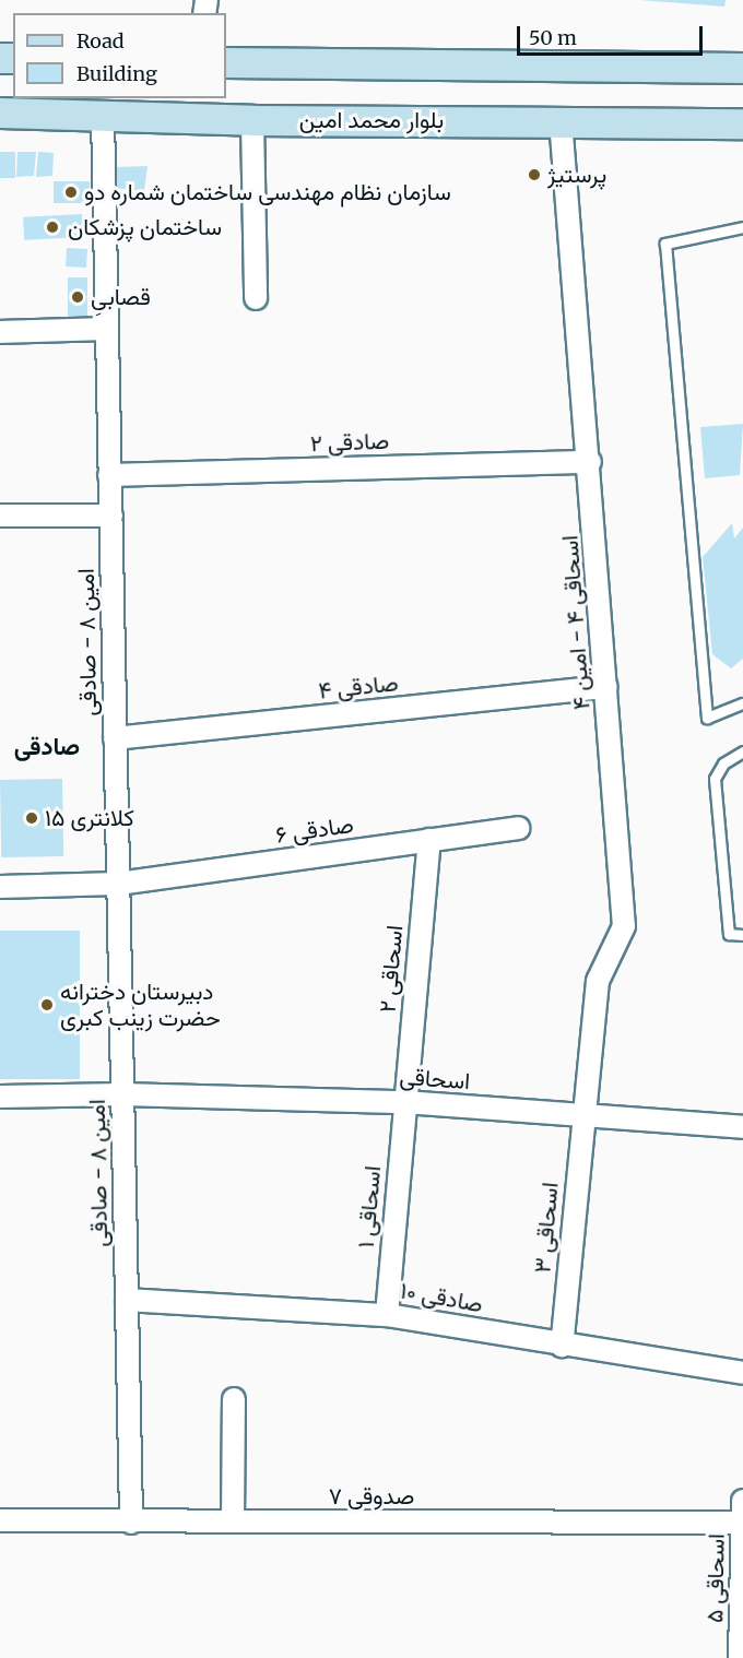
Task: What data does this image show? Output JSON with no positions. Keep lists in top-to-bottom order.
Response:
{
  "streets": {
    "main road": ["بلوار محمد امین"],
    "street": [
      "صادقی ۲",
      "اسحاقی ۴ - امین ۴",
      "امین ۸ - صادقی",
      "صادقی ۴",
      "صادقی ۶",
      "اسحاقی ۲",
      "اسحاقی",
      "اسحاقی ۱",
      "اسحاقی ۳",
      "صادقی ۱۰",
      "صدوقی ۷",
      "اسحاقی ۵"
    ]
  },
  "crossings": [
    ["بلوار محمد امین", "اسحاقی ۴ - امین ۴"],
    ["بلوار محمد امین", "امین ۸ - صادقی"],
    ["صادقی ۲", "اسحاقی ۴ - امین ۴"],
    ["صادقی ۲", "امین ۸ - صادقی"],
    ["اسحاقی ۴ - امین ۴", "صادقی ۴"],
    ["اسحاقی ۴ - امین ۴", "اسحاقی"],
    ["اسحاقی ۴ - امین ۴", "اسحاقی ۳"],
    ["امین ۸ - صادقی", "صادقی ۴"],
    ["امین ۸ - صادقی", "صادقی ۶"],
    ["امین ۸ - صادقی", "اسحاقی"],
    ["امین ۸ - صادقی", "صادقی ۱۰"],
    ["امین ۸ - صادقی", "صدوقی ۷"],
    ["صادقی ۶", "اسحاقی ۲"],
    ["اسحاقی ۲", "اسحاقی"],
    ["اسحاقی ۲", "اسحاقی ۱"],
    ["اسحاقی", "اسحاقی ۱"],
    ["اسحاقی", "اسحاقی ۳"],
    ["اسحاقی ۱", "صادقی ۱۰"],
    ["اسحاقی ۳", "صادقی ۱۰"],
    ["صدوقی ۷", "اسحاقی ۵"]
  ],
  "districts": ["صادقی"],
  "places": [
    "پرستیژ",
    "سازمان نظام مهندسی ساختمان شماره دو",
    "ساختمان پزشکان",
    "قصابیِ",
    "کلانتری ۱۵",
    "دبیرستان دخترانه حضرت زینب کبری"
  ],
  "legend": ["Road", "Building"],
  "scale_bar": "50 m"
}
